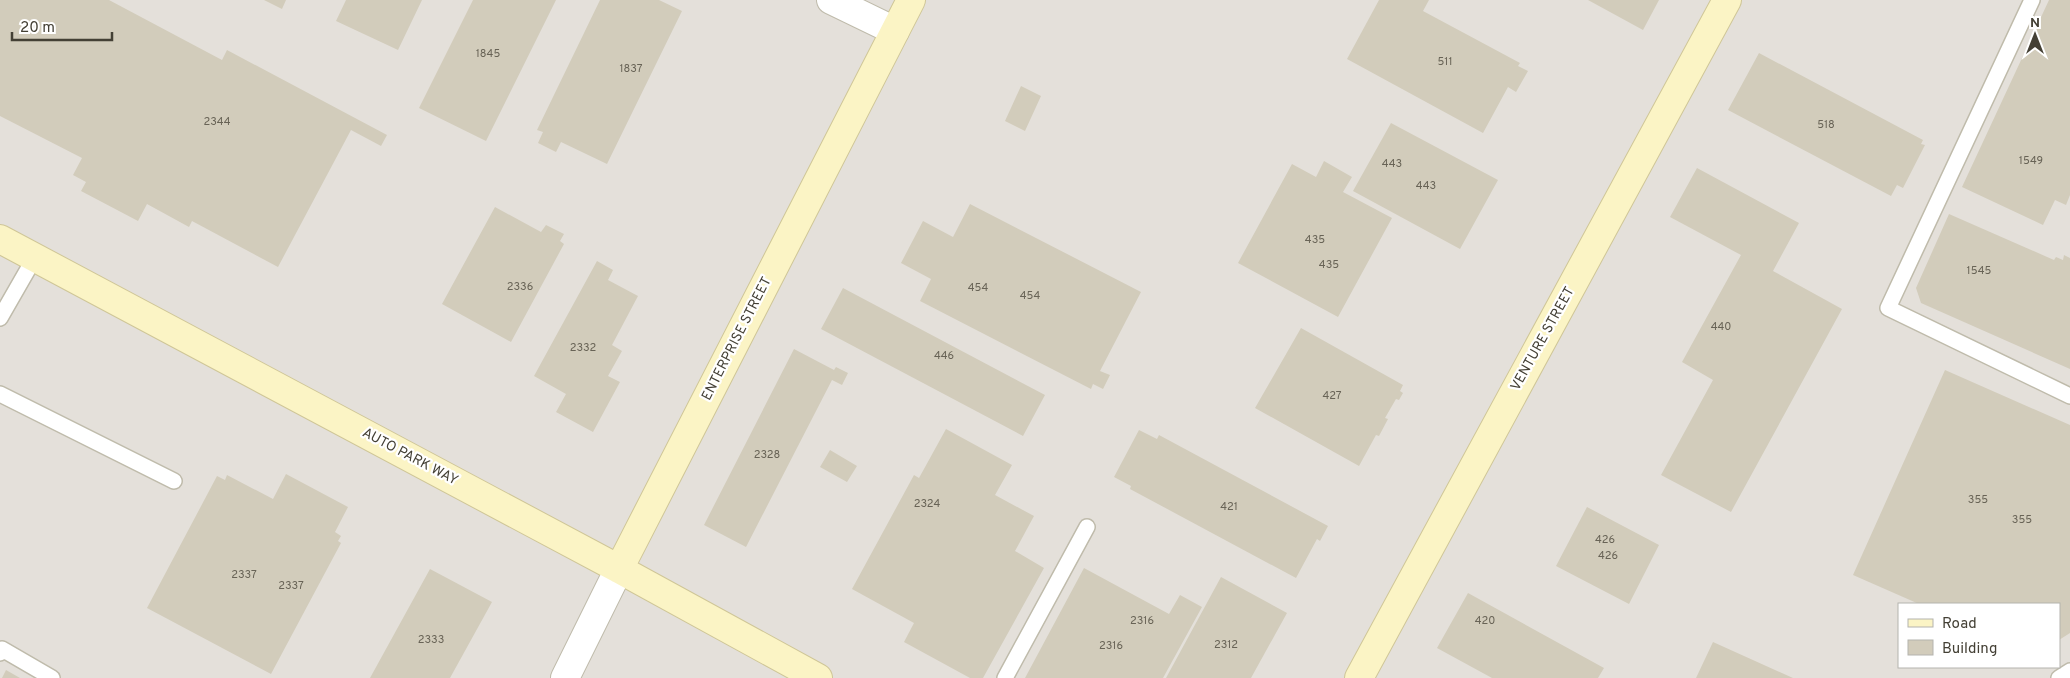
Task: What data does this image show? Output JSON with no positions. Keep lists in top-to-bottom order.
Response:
{
  "streets": {
    "street": ["ENTERPRISE STREET", "VENTURE STREET", "AUTO PARK WAY"]
  },
  "crossings": [
    ["ENTERPRISE STREET", "AUTO PARK WAY"]
  ],
  "house_numbers": [
    "1845",
    "511",
    "1837",
    "2344",
    "518",
    "1549",
    "443",
    "443",
    "435",
    "435",
    "1545",
    "2336",
    "454",
    "454",
    "440",
    "2332",
    "446",
    "427",
    "2328",
    "355",
    "2324",
    "421",
    "355",
    "426",
    "426",
    "2337",
    "2337",
    "2316",
    "420",
    "2333",
    "2312",
    "2316"
  ],
  "legend": ["Road", "Building"],
  "scale_bar": "20 m",
  "north": "top"
}
